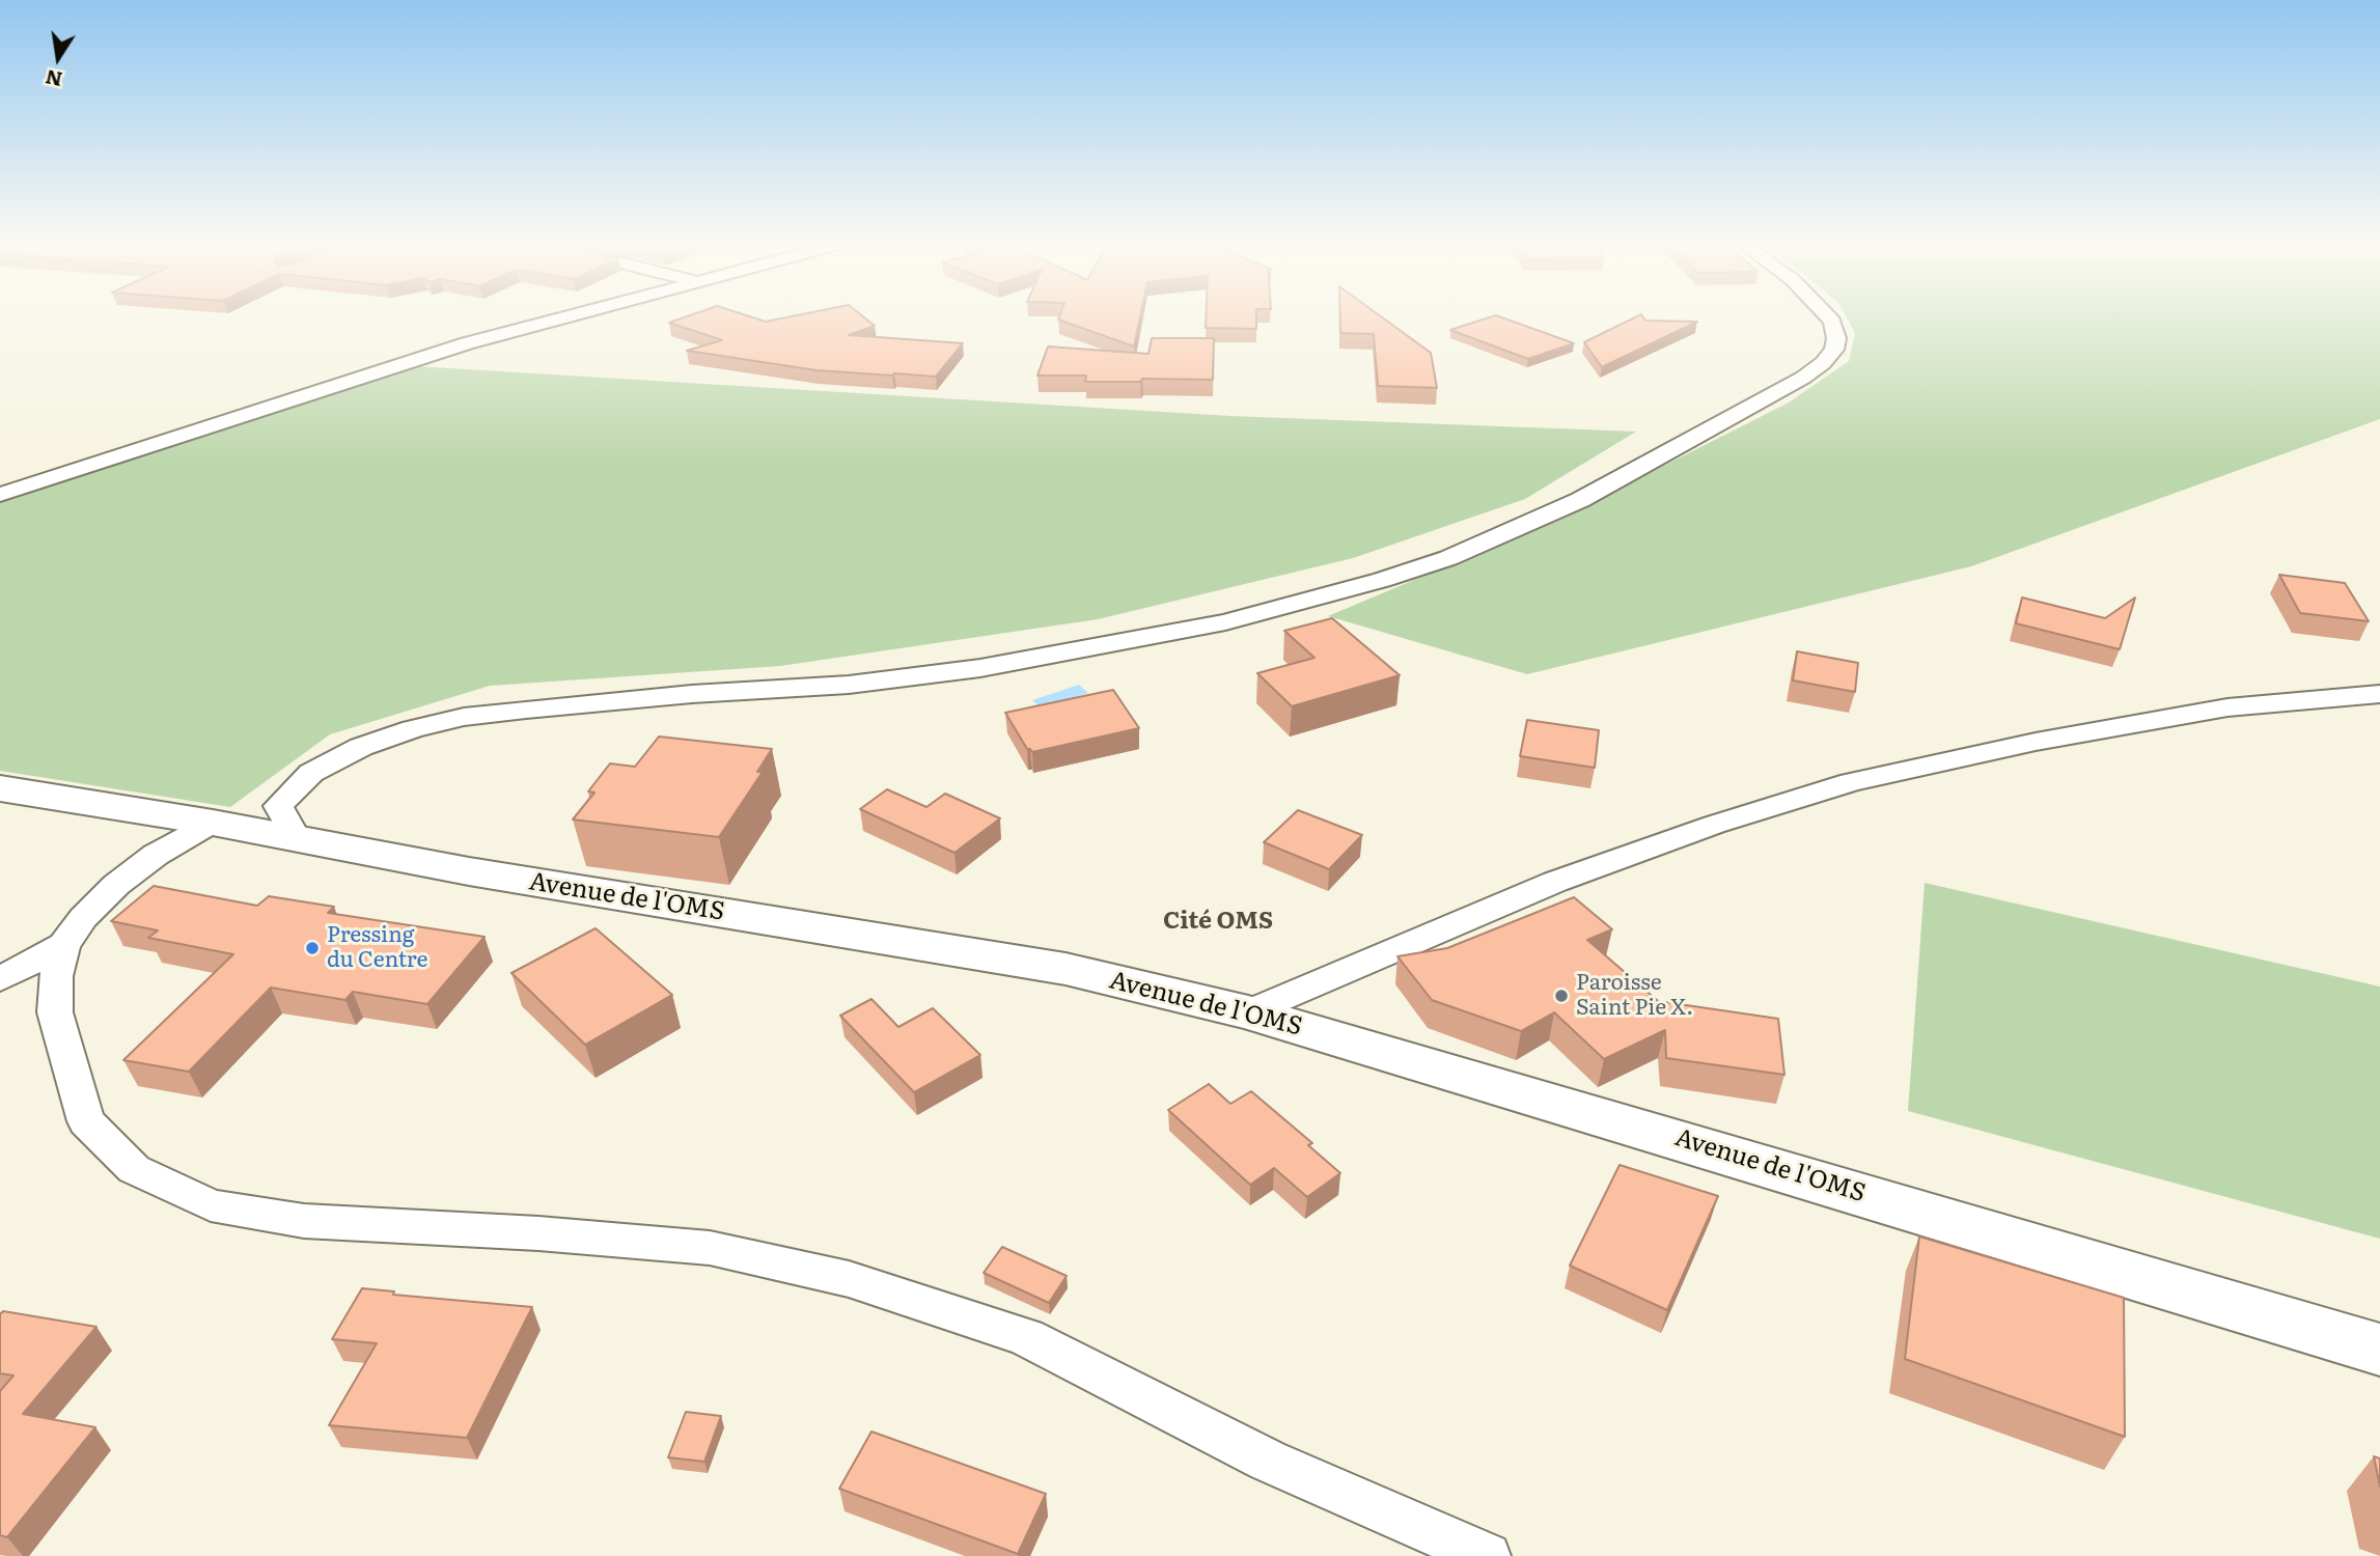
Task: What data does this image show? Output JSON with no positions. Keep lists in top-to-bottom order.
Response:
{
  "streets": {
    "street": ["Avenue de l'OMS"]
  },
  "districts": ["Cité OMS"],
  "places": ["Pressing du Centre", "Paroisse Saint Pie X."],
  "north": "bottom"
}
